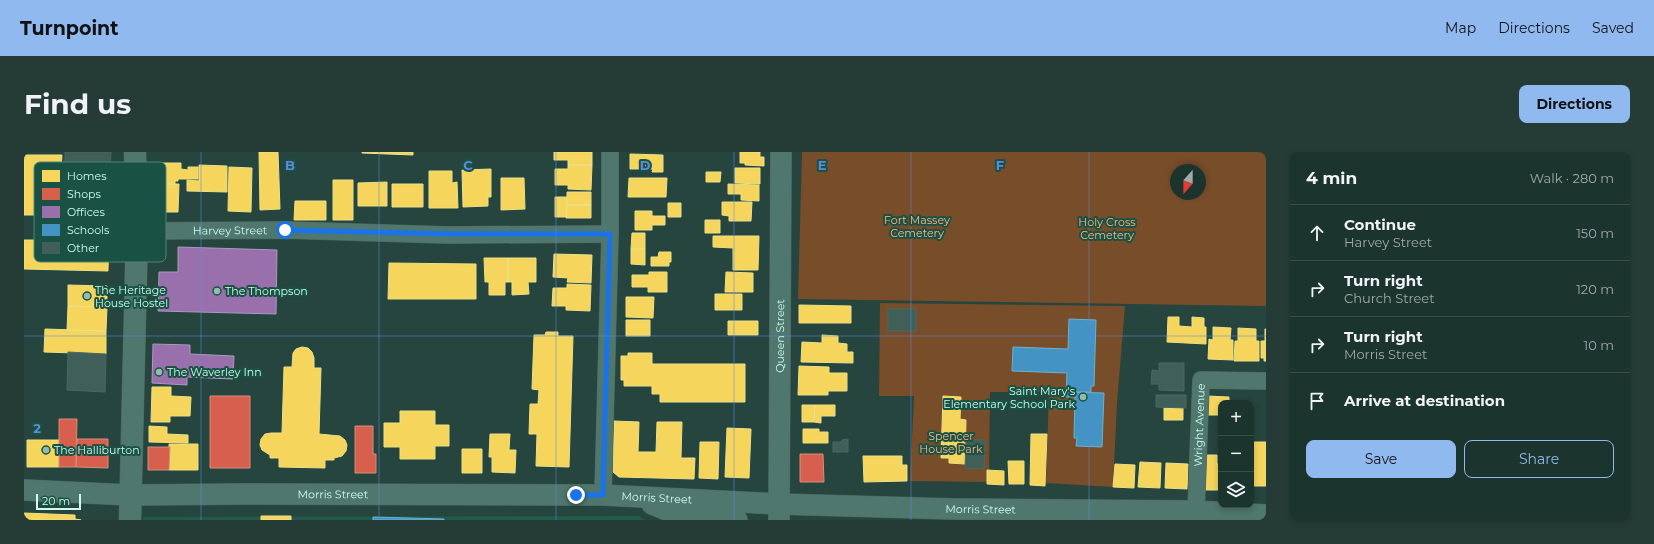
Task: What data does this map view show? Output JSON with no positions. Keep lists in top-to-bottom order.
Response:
{
  "streets": {
    "street": [
      "Harvey Street",
      "Queen Street",
      "Wright Avenue",
      "Morris Street"
    ]
  },
  "crossings": [
    ["Queen Street", "Morris Street"],
    ["Wright Avenue", "Morris Street"]
  ],
  "parks": ["Fort Massey Cemetery", "Holy Cross Cemetery", "Spencer House Park"],
  "places": [
    "The Thompson",
    "The Heritage House Hostel",
    "The Waverley Inn",
    "Saint Mary's Elementary School Park",
    "The Halliburton"
  ],
  "legend": [
    "Homes",
    "Shops",
    "Offices",
    "Schools",
    "Other"
  ],
  "scale_bar": "20 m",
  "north": "bottom",
  "page": {
    "header": "Turnpoint",
    "nav": ["Map", "Directions", "Saved"],
    "buttons": [
      "Directions",
      ["Save", "Share"]
    ],
    "title": "Find us",
    "heading": ["4 min", "Walk · 280 m"],
    "list": [
      ["Continue", "Harvey Street", "150 m"],
      ["Turn right", "Church Street", "120 m"],
      ["Turn right", "Morris Street", "10 m"],
      "Arrive at destination"
    ],
    "map_buttons": ["+", "−"],
    "scale": "20 m"
  },
  "grid": {
    "columns": [
      "B",
      "C",
      "D",
      "E",
      "F"
    ],
    "rows": ["2"]
  }
}
